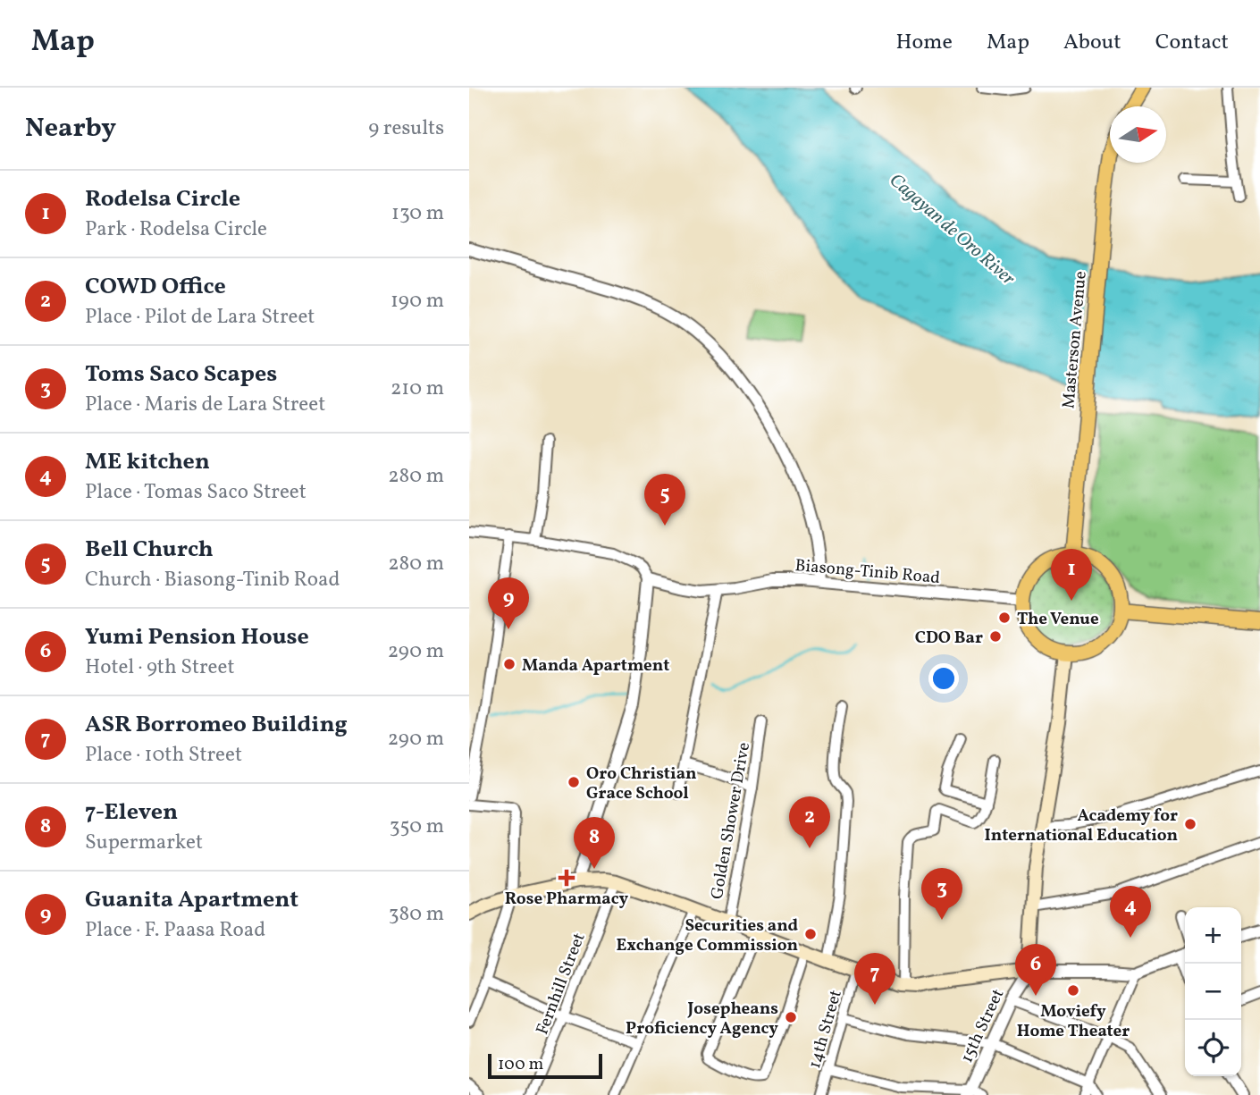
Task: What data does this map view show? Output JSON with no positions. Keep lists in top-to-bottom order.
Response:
{
  "streets": {
    "main road": ["Masterson Avenue"],
    "street": [
      "Biasong-Tinib Road",
      "Golden Shower Drive",
      "Fernhill Street",
      "15th Street",
      "14th Street"
    ]
  },
  "crossings": [
    ["Masterson Avenue", "Biasong-Tinib Road"]
  ],
  "water": ["Cagayan de Oro River"],
  "places": {
    "other": [
      "The Venue",
      "CDO Bar",
      "Manda Apartment",
      "Oro Christian Grace School",
      "Academy for International Education",
      "Securities and Exchange Commission",
      "Moviefy Home Theater",
      "Josepheans Proficiency Agency"
    ],
    "health": ["Rose Pharmacy"]
  },
  "scale_bar": "100 m",
  "north": "right",
  "page": {
    "header": "Map",
    "nav": [
      "Home",
      "Map",
      "About",
      "Contact"
    ],
    "heading": ["Nearby", "9 results"],
    "list": [
      {
        "mark": "1",
        "name": "Rodelsa Circle",
        "note": "Park · Rodelsa Circle",
        "value": "130 m"
      },
      {
        "mark": "2",
        "name": "COWD Office",
        "note": "Place · Pilot de Lara Street",
        "value": "190 m"
      },
      {
        "mark": "3",
        "name": "Toms Saco Scapes",
        "note": "Place · Maris de Lara Street",
        "value": "210 m"
      },
      {
        "mark": "4",
        "name": "ME kitchen",
        "note": "Place · Tomas Saco Street",
        "value": "280 m"
      },
      {
        "mark": "5",
        "name": "Bell Church",
        "note": "Church · Biasong-Tinib Road",
        "value": "280 m"
      },
      {
        "mark": "6",
        "name": "Yumi Pension House",
        "note": "Hotel · 9th Street",
        "value": "290 m"
      },
      {
        "mark": "7",
        "name": "ASR Borromeo Building",
        "note": "Place · 10th Street",
        "value": "290 m"
      },
      {
        "mark": "8",
        "name": "7-Eleven",
        "note": "Supermarket",
        "value": "350 m"
      },
      {
        "mark": "9",
        "name": "Guanita Apartment",
        "note": "Place · F. Paasa Road",
        "value": "380 m"
      }
    ],
    "pins": [
      "5",
      "1",
      "9",
      "2",
      "8",
      "3",
      "4",
      "6",
      "7"
    ],
    "map_buttons": ["+", "−"],
    "scale": "100 m"
  }
}
